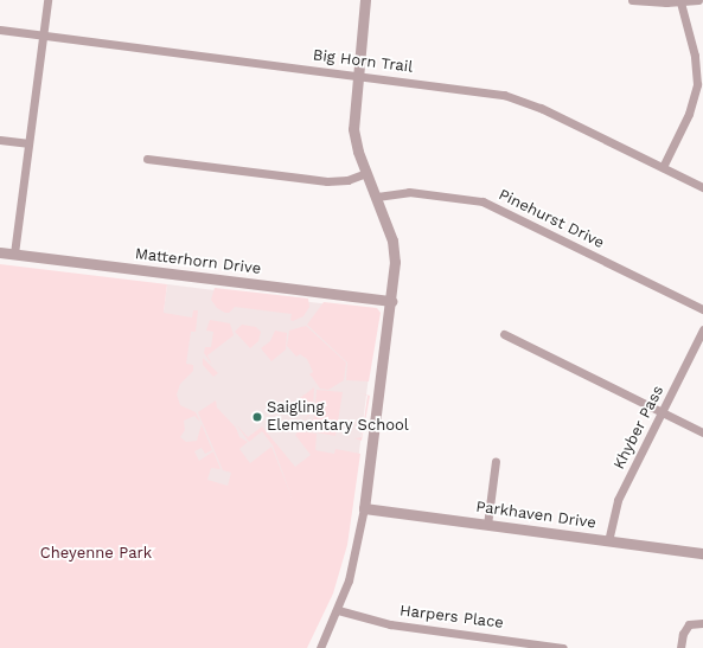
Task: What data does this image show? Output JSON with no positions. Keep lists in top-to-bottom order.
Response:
{
  "streets": {
    "street": [
      "Big Horn Trail",
      "Pinehurst Drive",
      "Matterhorn Drive",
      "Khyber Pass",
      "Parkhaven Drive",
      "Harpers Place"
    ]
  },
  "crossings": [
    ["Khyber Pass", "Parkhaven Drive"]
  ],
  "parks": ["Cheyenne Park"],
  "places": ["Saigling Elementary School"]
}
